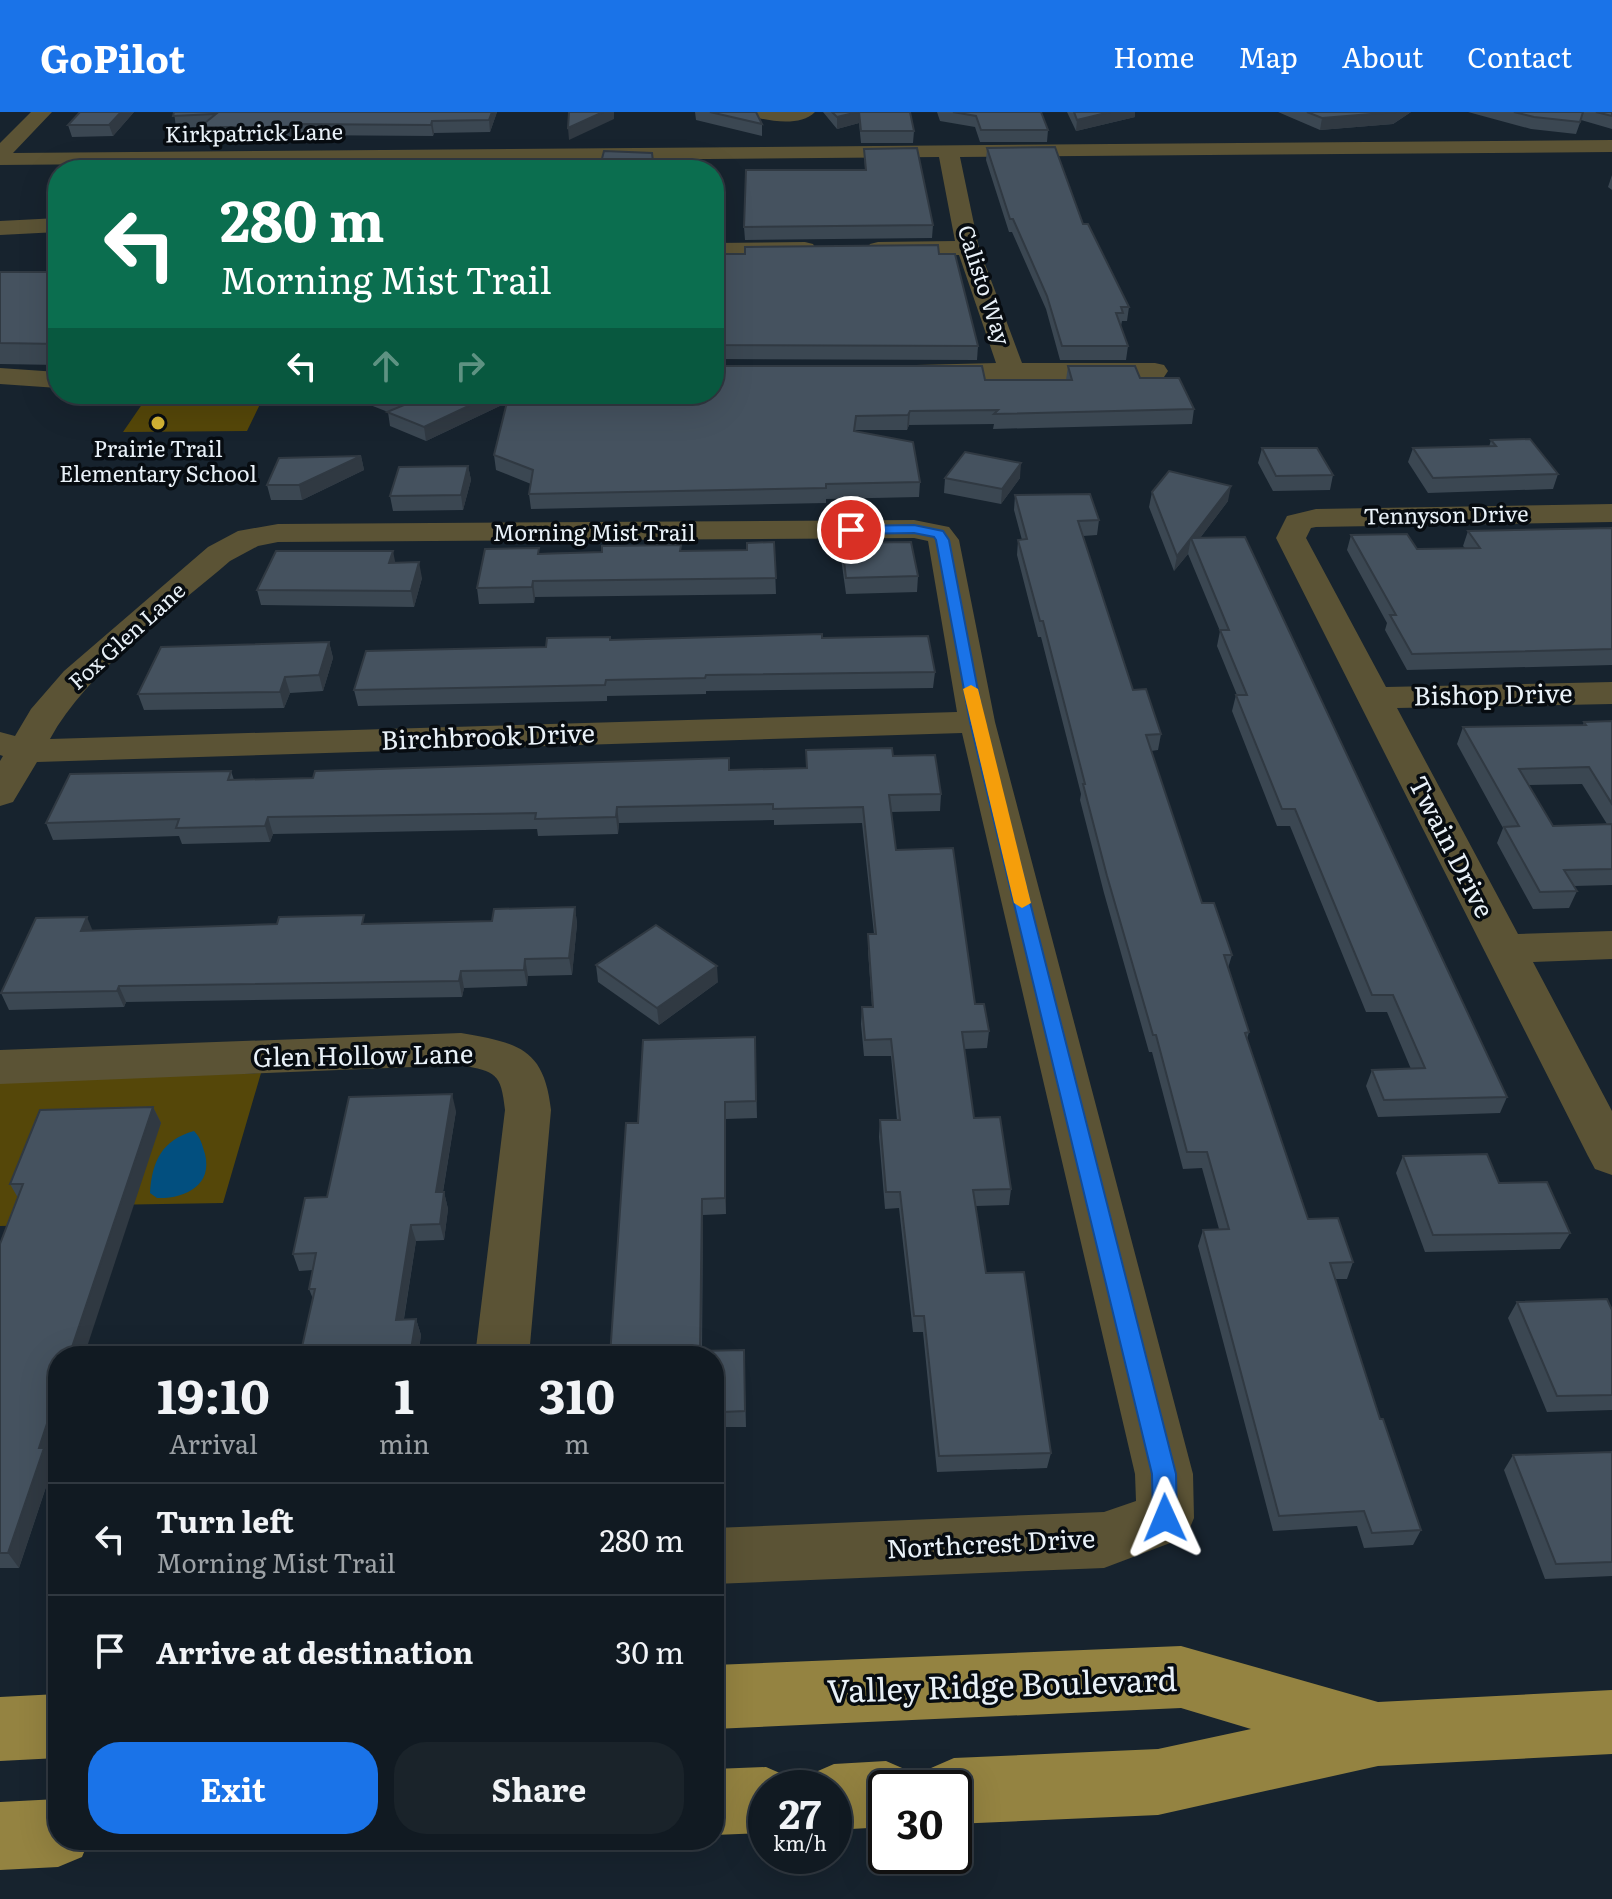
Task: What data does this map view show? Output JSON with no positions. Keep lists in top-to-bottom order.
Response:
{
  "streets": {
    "main road": ["Valley Ridge Boulevard"],
    "street": [
      "Kirkpatrick Lane",
      "Calisto Way",
      "Tennyson Drive",
      "Morning Mist Trail",
      "Fox Glen Lane",
      "Bishop Drive",
      "Birchbrook Drive",
      "Twain Drive",
      "Glen Hollow Lane",
      "Northcrest Drive"
    ]
  },
  "crossings": [
    ["Kirkpatrick Lane", "Calisto Way"],
    ["Tennyson Drive", "Twain Drive"],
    ["Morning Mist Trail", "Fox Glen Lane"],
    ["Morning Mist Trail", "Northcrest Drive"],
    ["Fox Glen Lane", "Birchbrook Drive"],
    ["Bishop Drive", "Twain Drive"],
    ["Birchbrook Drive", "Northcrest Drive"]
  ],
  "places": ["Prairie Trail Elementary School"],
  "page": {
    "header": "GoPilot",
    "nav": [
      "Home",
      "Map",
      "About",
      "Contact"
    ],
    "turn": ["280 m", "Morning Mist Trail"],
    "eta": [
      "19:10",
      "Arrival",
      "1",
      "min",
      "310",
      "m"
    ],
    "list": [
      {
        "name": "Turn left",
        "note": "Morning Mist Trail",
        "value": "280 m"
      },
      {
        "name": "Arrive at destination",
        "value": "30 m"
      }
    ],
    "buttons": ["Exit", "Share"],
    "speed": "27 km/h",
    "limit": "30"
  }
}
